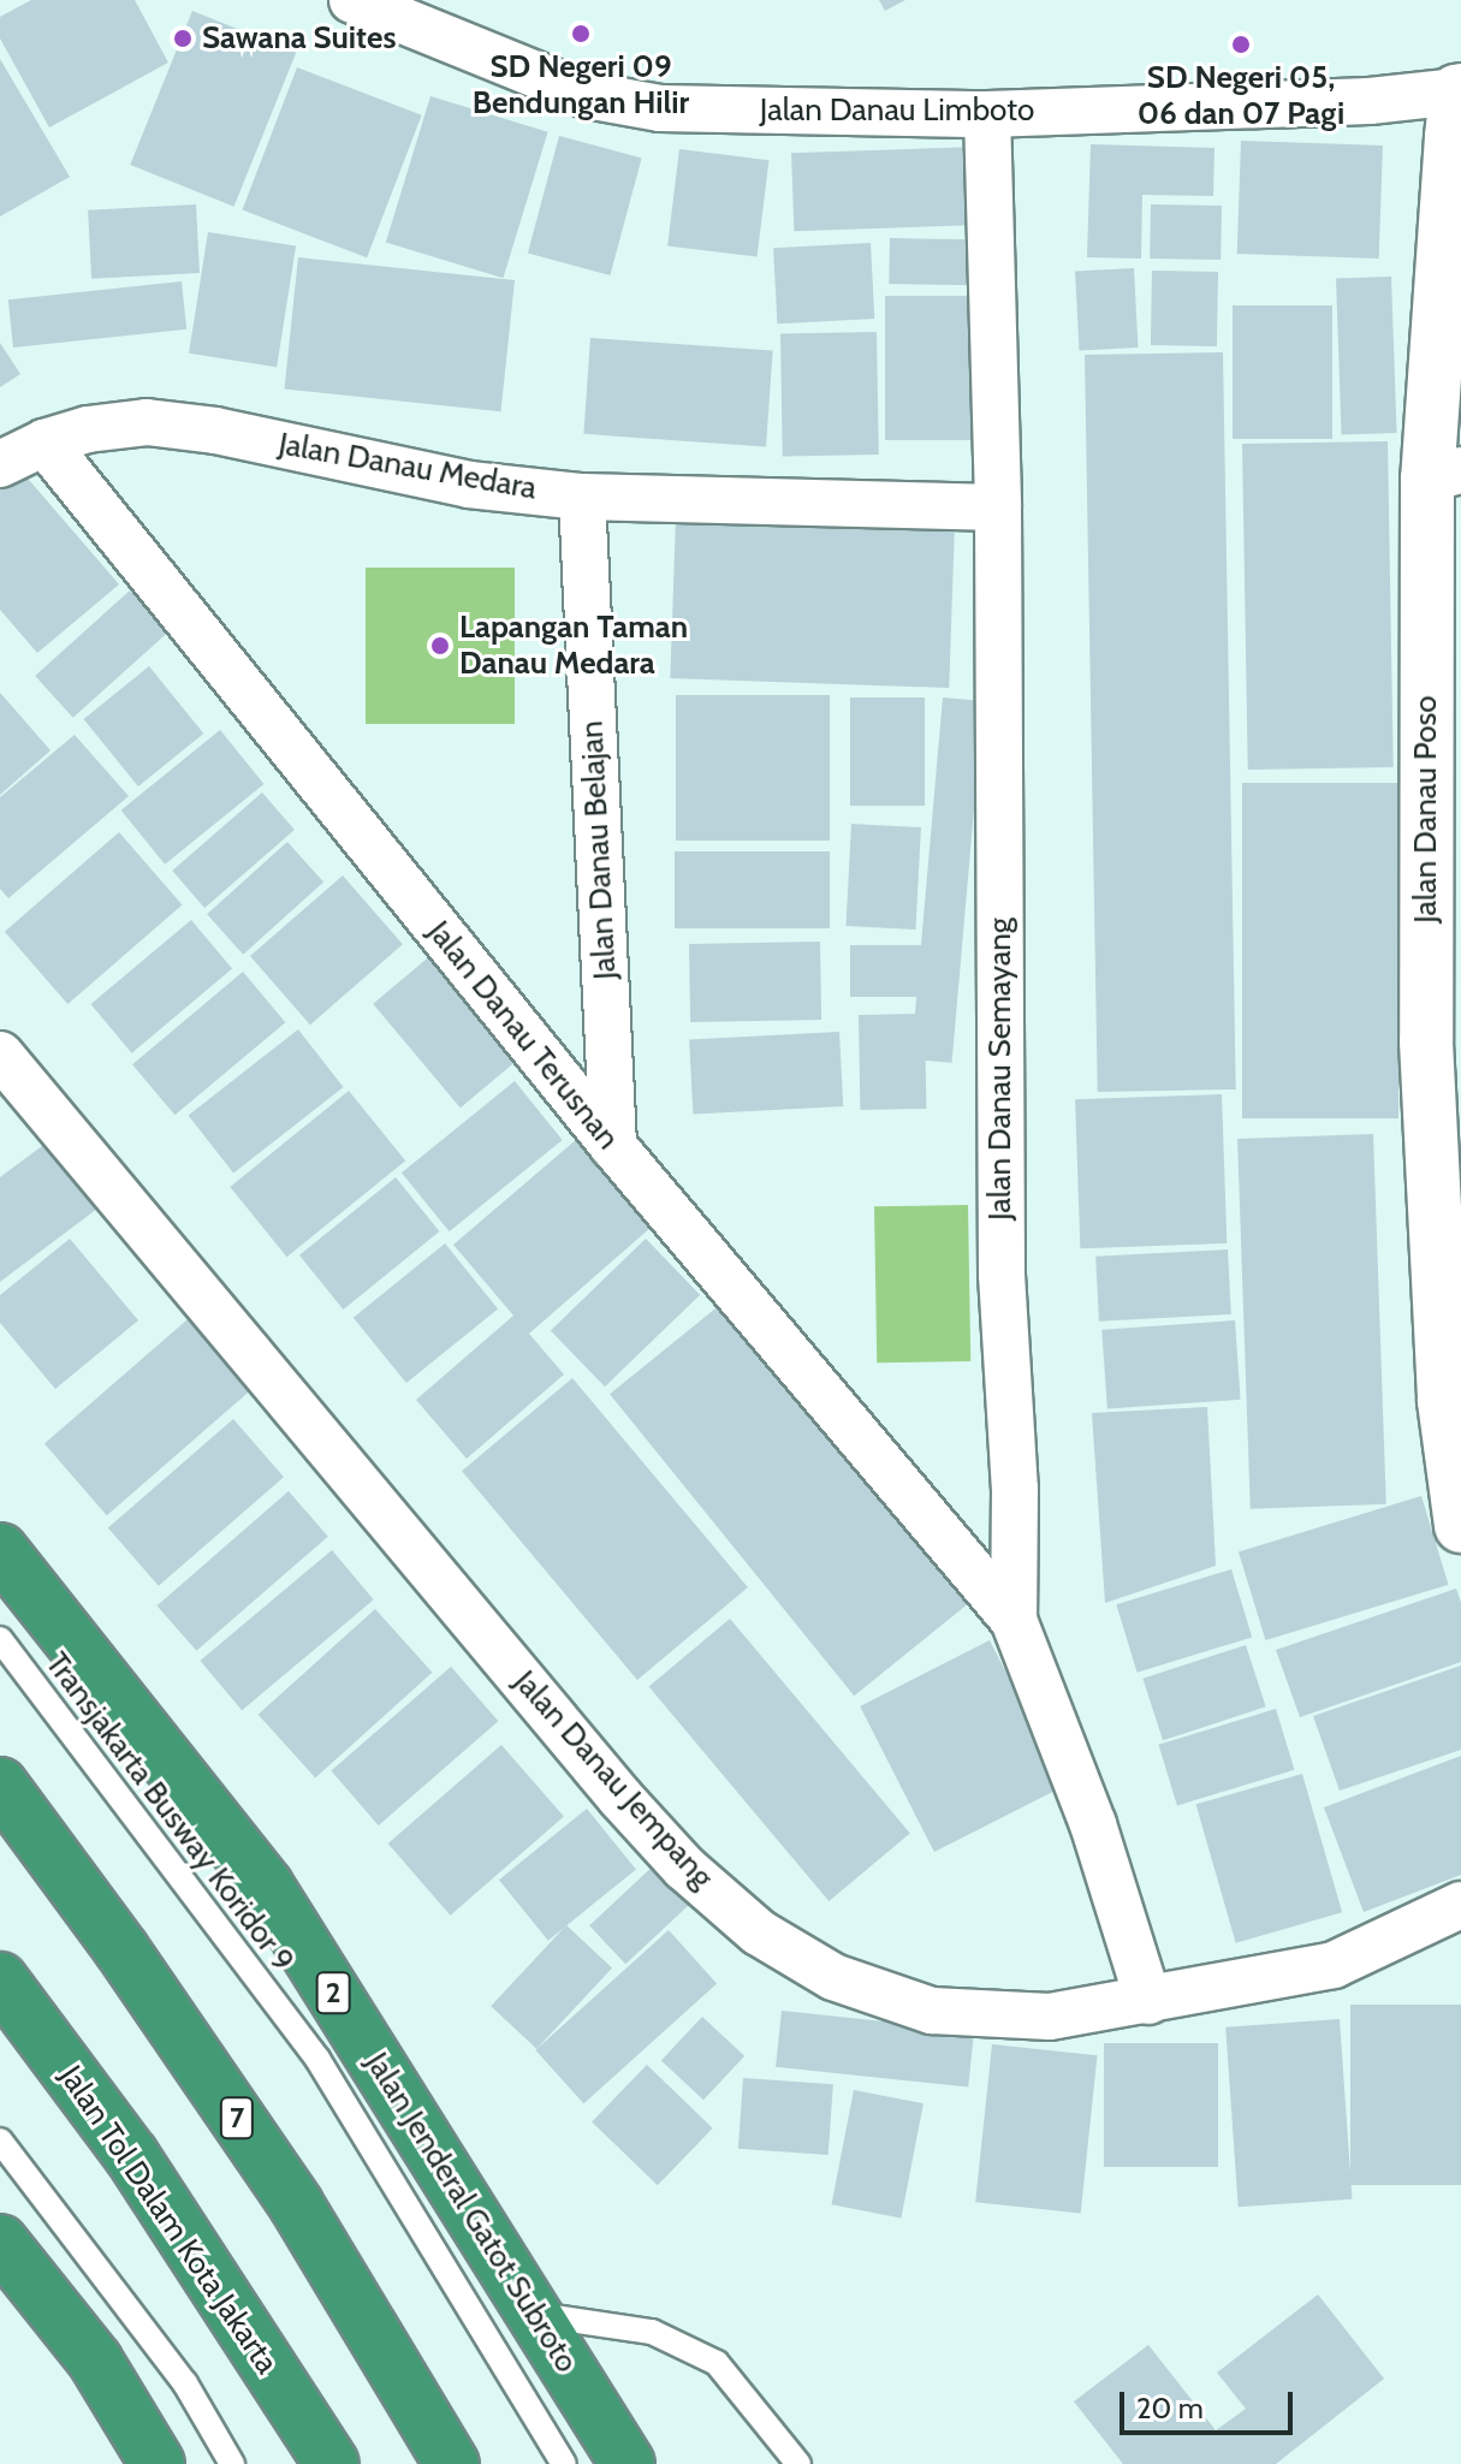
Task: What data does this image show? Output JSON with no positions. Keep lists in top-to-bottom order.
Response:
{
  "streets": {
    "highway": [
      "2",
      "7",
      "Jalan Jenderal Gatot Subroto",
      "Jalan Tol Dalam Kota Jakarta"
    ],
    "street": [
      "Jalan Danau Limboto",
      "Jalan Danau Medara",
      "Jalan Danau Poso",
      "Jalan Danau Belajan",
      "Jalan Danau Terusnan",
      "Jalan Danau Semayang",
      "Jalan Danau Jempang"
    ],
    "lane": ["Transjakarta Busway Koridor 9"]
  },
  "crossings": [
    ["Jalan Danau Limboto", "Jalan Danau Poso"],
    ["Jalan Danau Limboto", "Jalan Danau Semayang"],
    ["Jalan Danau Medara", "Jalan Danau Belajan"],
    ["Jalan Danau Medara", "Jalan Danau Terusnan"],
    ["Jalan Danau Medara", "Jalan Danau Semayang"],
    ["Jalan Danau Belajan", "Jalan Danau Terusnan"],
    ["Jalan Danau Terusnan", "Jalan Danau Semayang"],
    ["Jalan Danau Semayang", "Jalan Danau Jempang"]
  ],
  "places": [
    "SD Negeri 09 Bendungan Hilir",
    "Sawana Suites",
    "SD Negeri 05, 06 dan 07 Pagi",
    "Lapangan Taman Danau Medara"
  ],
  "scale_bar": "20 m"
}
